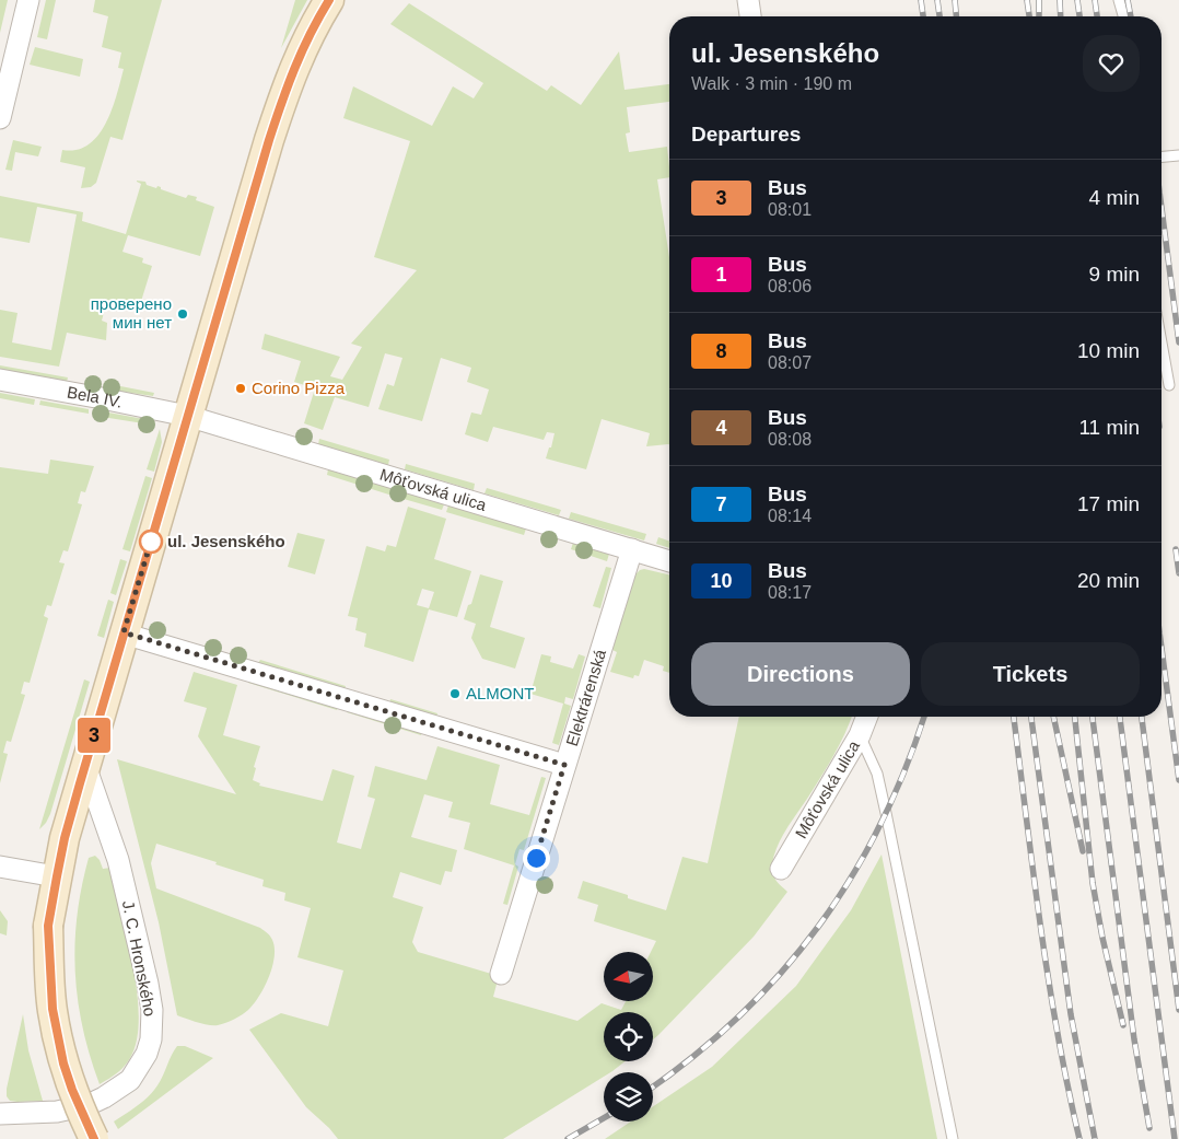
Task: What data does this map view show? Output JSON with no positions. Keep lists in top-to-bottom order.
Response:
{
  "streets": {
    "street": [
      "Bela IV.",
      "Môťovská ulica",
      "Elektrárenská",
      "J. C. Hronského"
    ]
  },
  "crossings": [
    ["Bela IV.", "Môťovská ulica"],
    ["Môťovská ulica", "Elektrárenská"]
  ],
  "places": [
    "проверено мин нет",
    "Corino Pizza",
    "ul. Jesenského",
    "ALMONT"
  ],
  "lines": ["bus line 3"],
  "north": "left",
  "page": {
    "on_map": "3",
    "heading": [
      ["ul. Jesenského", "Walk · 3 min · 190 m"],
      "Departures"
    ],
    "list": [
      {
        "mark": "3",
        "name": "Bus",
        "note": "08:01",
        "value": "4 min"
      },
      {
        "mark": "1",
        "name": "Bus",
        "note": "08:06",
        "value": "9 min"
      },
      {
        "mark": "8",
        "name": "Bus",
        "note": "08:07",
        "value": "10 min"
      },
      {
        "mark": "4",
        "name": "Bus",
        "note": "08:08",
        "value": "11 min"
      },
      {
        "mark": "7",
        "name": "Bus",
        "note": "08:14",
        "value": "17 min"
      },
      {
        "mark": "10",
        "name": "Bus",
        "note": "08:17",
        "value": "20 min"
      }
    ],
    "buttons": ["Directions", "Tickets"]
  }
}
